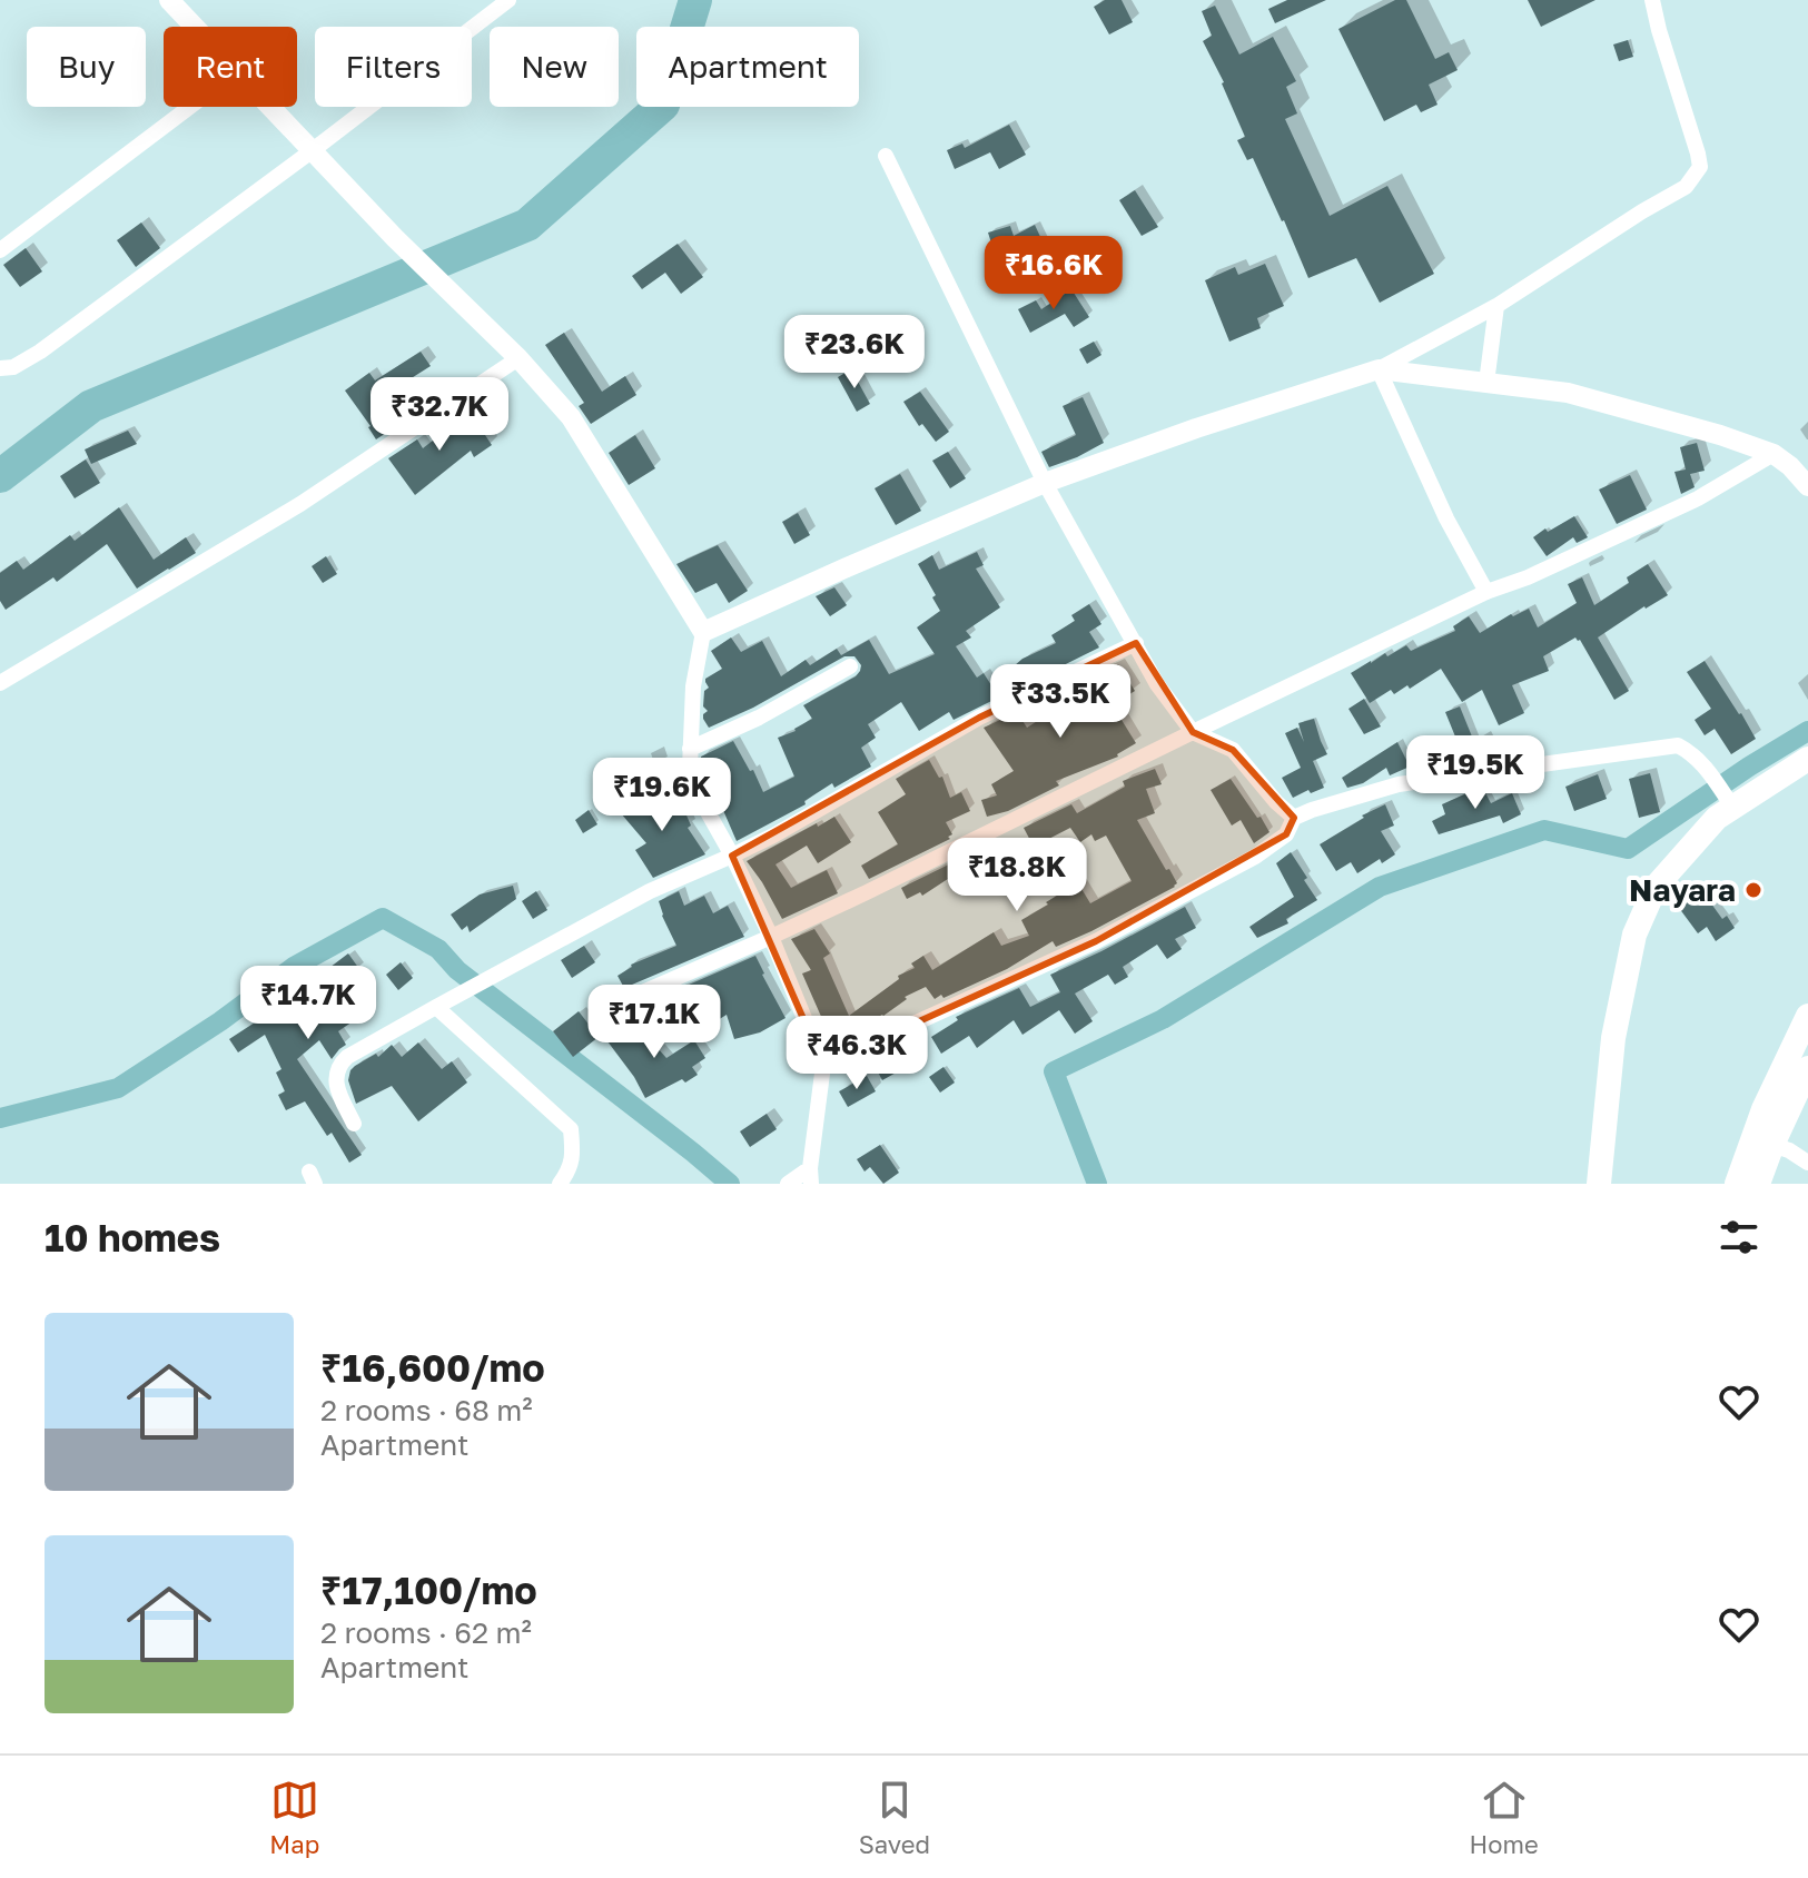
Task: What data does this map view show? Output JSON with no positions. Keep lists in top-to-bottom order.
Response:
{
  "places": ["Nayara"],
  "page": {
    "chip": [
      "Buy",
      "Rent",
      "Filters",
      "New",
      "Apartment"
    ],
    "price": [
      "₹16.6K",
      "₹23.6K",
      "₹32.7K",
      "₹33.5K",
      "₹19.5K",
      "₹19.6K",
      "₹18.8K",
      "₹14.7K",
      "₹17.1K",
      "₹46.3K"
    ],
    "heading": "10 homes",
    "list": [
      {
        "name": "₹16,600/mo",
        "note": "2 rooms · 68 m² · Apartment"
      },
      {
        "name": "₹17,100/mo",
        "note": "2 rooms · 62 m² · Apartment"
      }
    ],
    "tabs": ["Map", "Saved", "Home"]
  }
}
